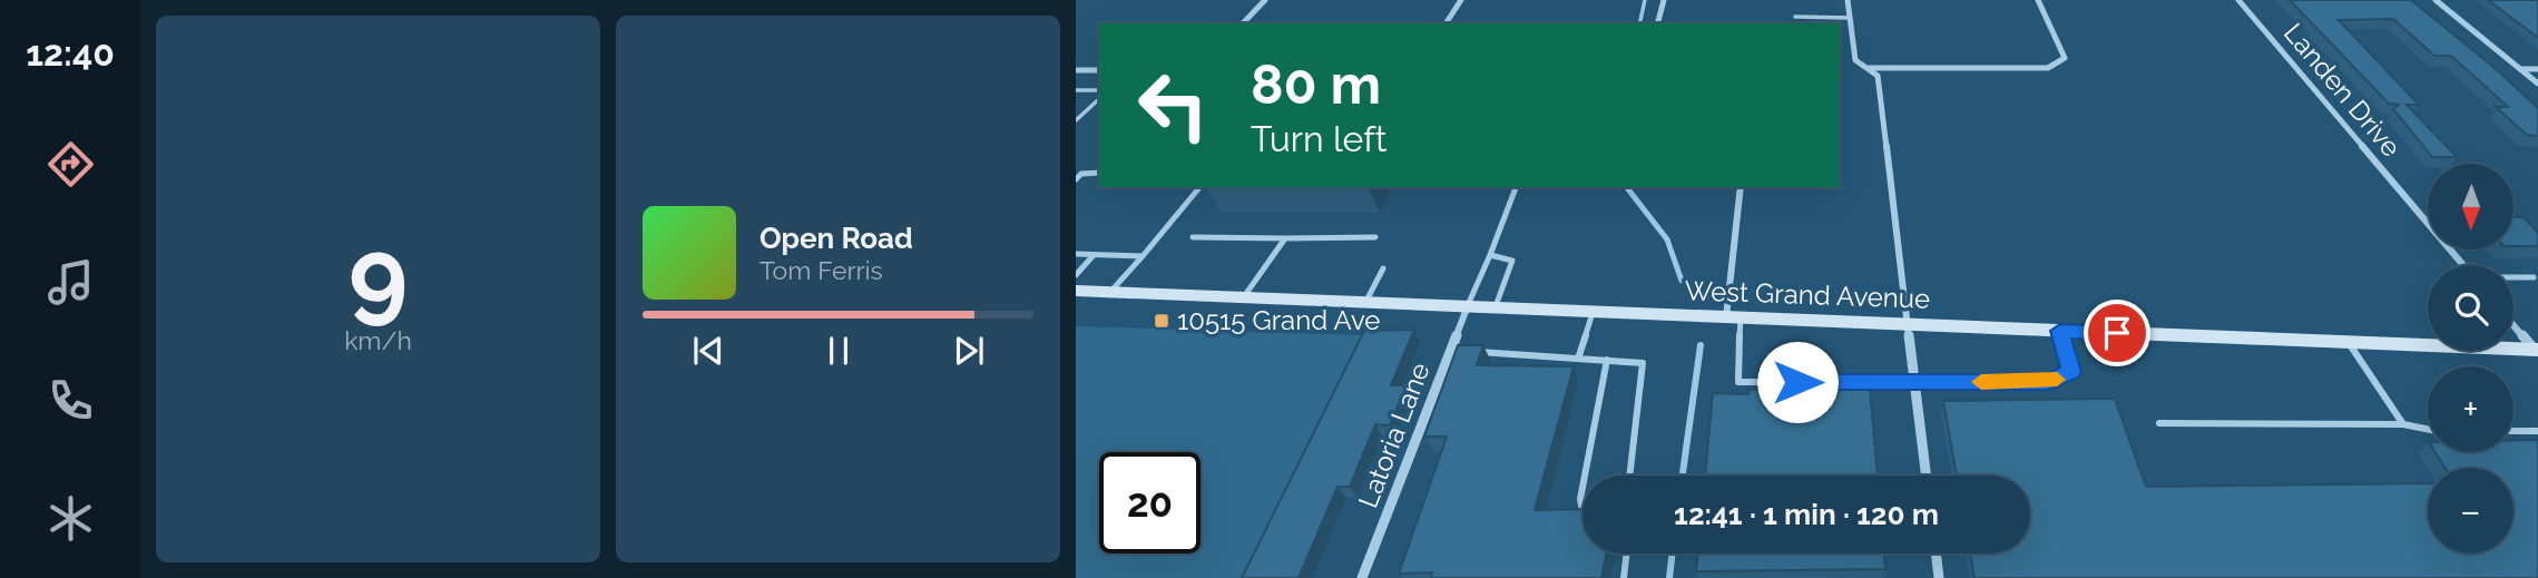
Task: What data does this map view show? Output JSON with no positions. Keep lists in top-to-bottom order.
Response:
{
  "streets": {
    "main road": ["West Grand Avenue"],
    "street": ["Landen Drive", "Latoria Lane"]
  },
  "crossings": [
    ["West Grand Avenue", "Latoria Lane"]
  ],
  "places": {
    "transit": ["10515 Grand Ave"]
  },
  "north": "bottom",
  "page": {
    "tabs": "12:40",
    "tile": ["9", "km/h"],
    "turn": ["80 m", "Turn left"],
    "map_buttons": ["+", "−"],
    "song": ["Open Road", "Tom Ferris"],
    "limit": "20",
    "trip": "12:41 · 1 min · 120 m"
  }
}
